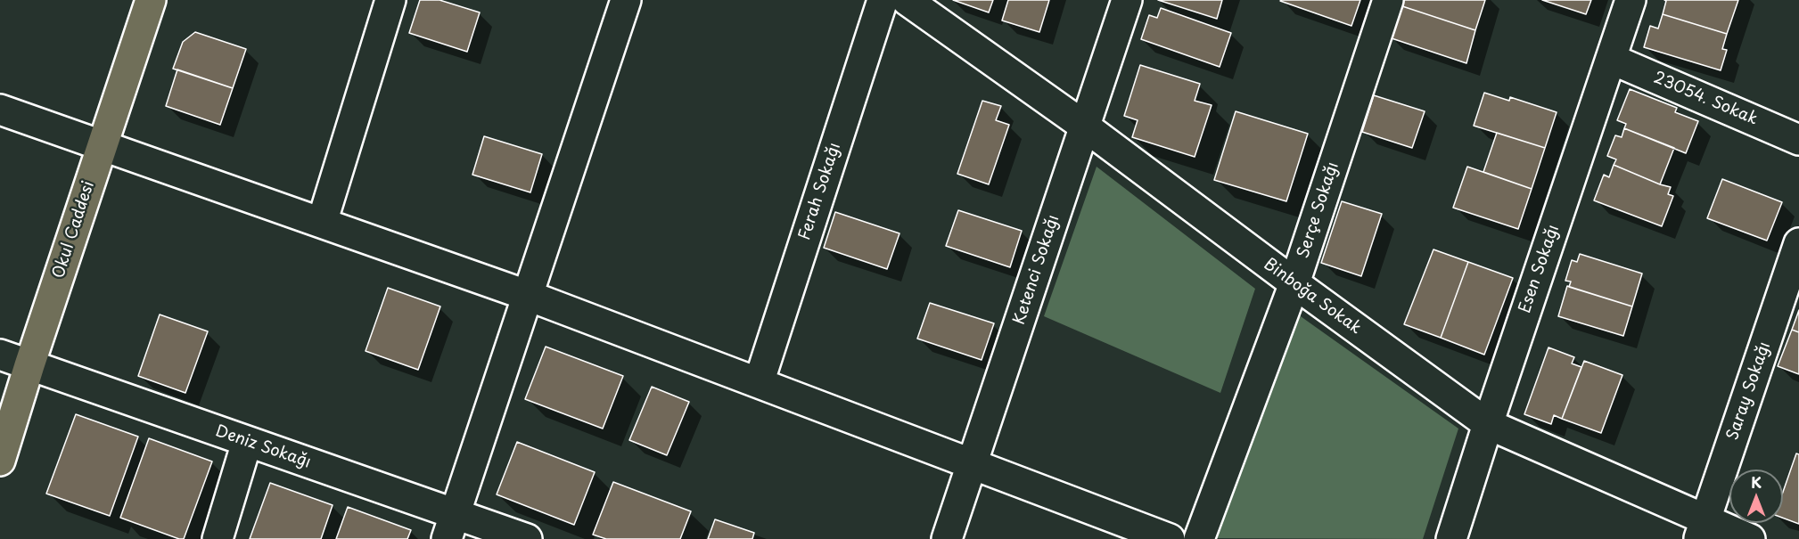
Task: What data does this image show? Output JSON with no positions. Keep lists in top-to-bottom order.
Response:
{
  "streets": {
    "main road": ["Okul Caddesi"],
    "street": [
      "23054. Sokak",
      "Ferah Sokağı",
      "Serçe Sokağı",
      "Esen Sokağı",
      "Ketenci Sokağı",
      "Binboğa Sokak",
      "Saray Sokağı",
      "Deniz Sokağı"
    ]
  },
  "crossings": [
    ["23054. Sokak", "Esen Sokağı"],
    ["Serçe Sokağı", "Binboğa Sokak"],
    ["Okul Caddesi", "Deniz Sokağı"],
    ["Esen Sokağı", "Binboğa Sokak"],
    ["Ketenci Sokağı", "Binboğa Sokak"],
    ["Binboğa Sokak", "Saray Sokağı"]
  ],
  "north": "top"
}
